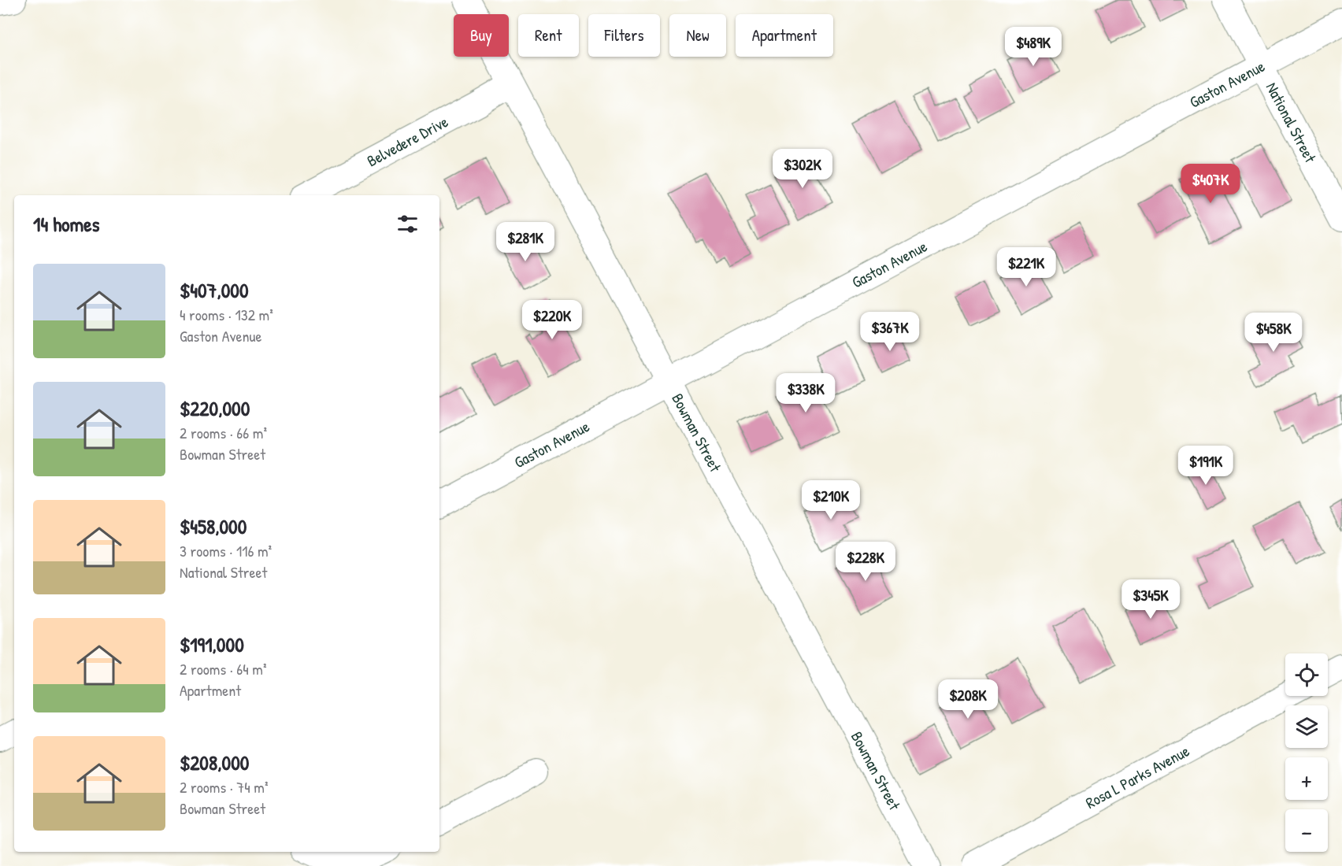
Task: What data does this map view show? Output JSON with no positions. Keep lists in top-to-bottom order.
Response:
{
  "streets": {
    "street": [
      "Gaston Avenue",
      "National Street",
      "Belvedere Drive",
      "Bowman Street",
      "Rosa L Parks Avenue"
    ]
  },
  "crossings": [
    ["Gaston Avenue", "National Street"],
    ["Gaston Avenue", "Bowman Street"],
    ["Belvedere Drive", "Bowman Street"]
  ],
  "page": {
    "chip": [
      "Buy",
      "Rent",
      "Filters",
      "New",
      "Apartment"
    ],
    "price": [
      "$489K",
      "$302K",
      "$407K",
      "$281K",
      "$221K",
      "$220K",
      "$367K",
      "$458K",
      "$338K",
      "$191K",
      "$210K",
      "$228K",
      "$345K",
      "$208K"
    ],
    "heading": "14 homes",
    "list": [
      {
        "name": "$407,000",
        "note": "4 rooms · 132 m² · Gaston Avenue"
      },
      {
        "name": "$220,000",
        "note": "2 rooms · 66 m² · Bowman Street"
      },
      {
        "name": "$458,000",
        "note": "3 rooms · 116 m² · National Street"
      },
      {
        "name": "$191,000",
        "note": "2 rooms · 64 m² · Apartment"
      },
      {
        "name": "$208,000",
        "note": "2 rooms · 74 m² · Bowman Street"
      }
    ],
    "map_buttons": ["+", "−"]
  }
}
